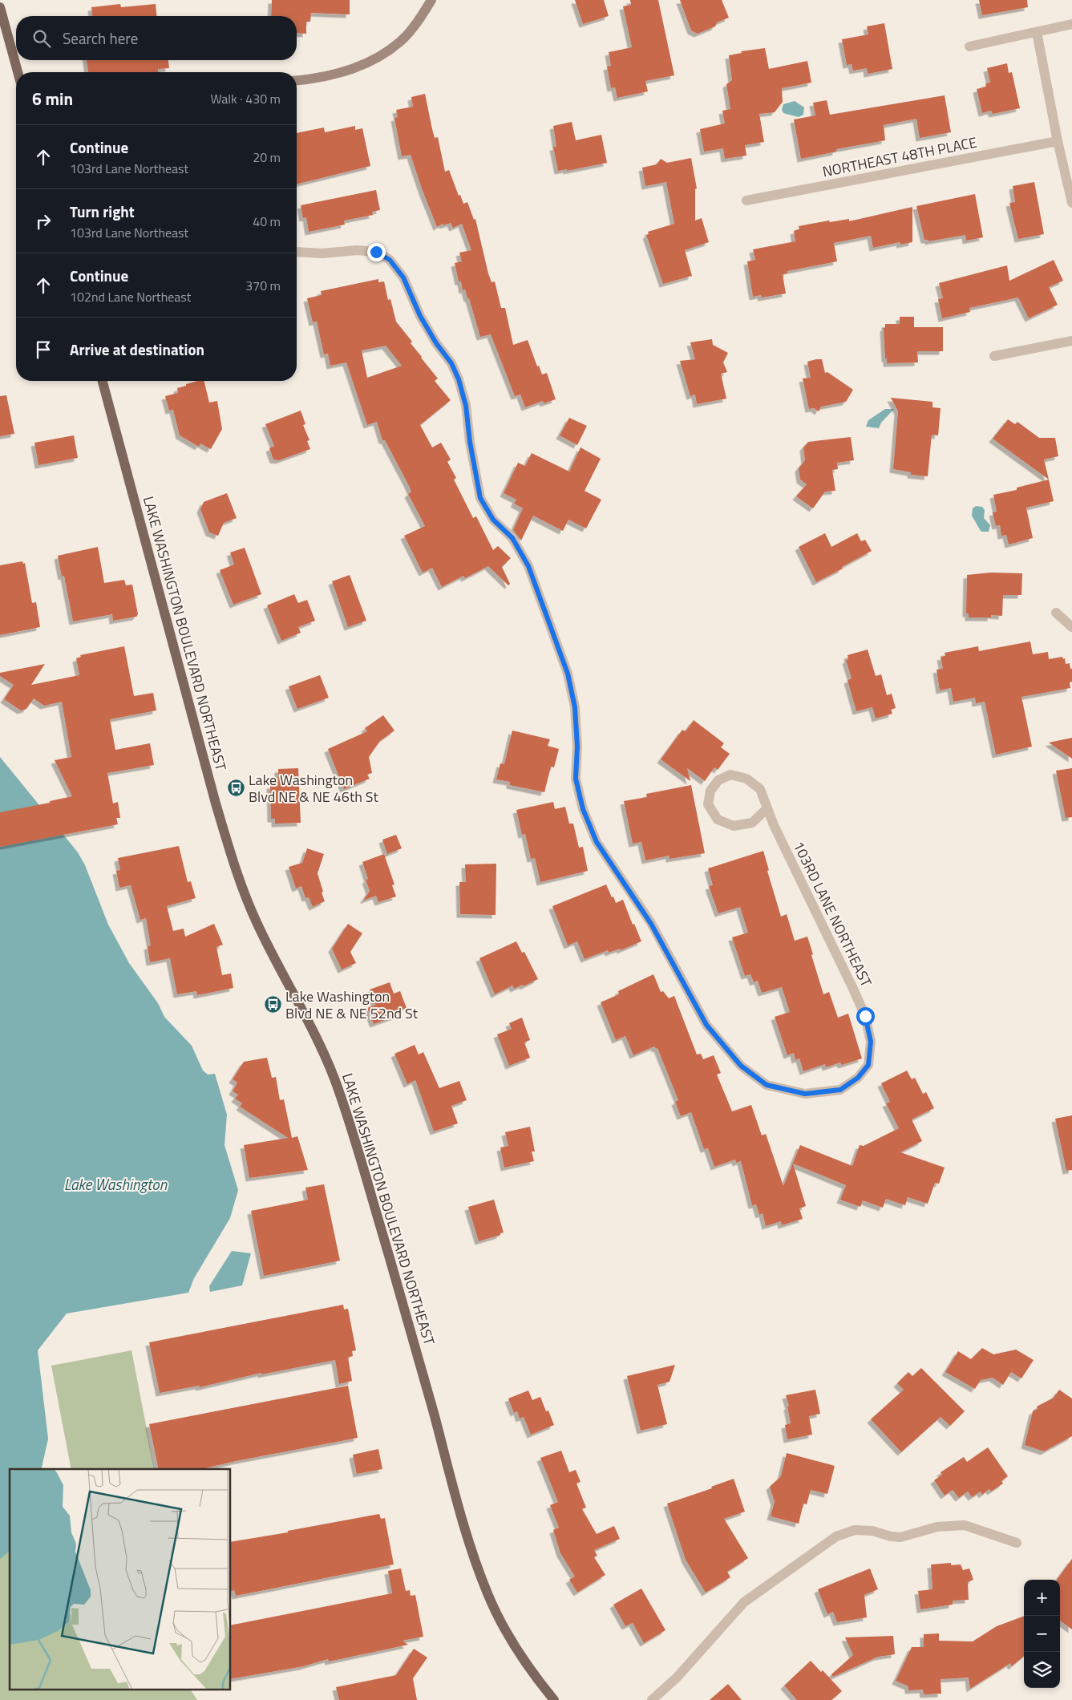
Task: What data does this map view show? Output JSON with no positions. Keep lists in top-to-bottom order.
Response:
{
  "streets": {
    "main road": ["LAKE WASHINGTON BOULEVARD NORTHEAST"],
    "street": ["NORTHEAST 48TH PLACE", "103RD LANE NORTHEAST"]
  },
  "water": ["Lake Washington"],
  "places": {
    "bus stop": ["Lake Washington Blvd NE & NE 46th St", "Lake Washington Blvd NE & NE 52nd St"]
  },
  "page": {
    "search": "Search here",
    "heading": ["6 min", "Walk · 430 m"],
    "list": [
      ["Continue", "103rd Lane Northeast", "20 m"],
      ["Turn right", "103rd Lane Northeast", "40 m"],
      ["Continue", "102nd Lane Northeast", "370 m"],
      "Arrive at destination"
    ],
    "map_buttons": ["+", "−"]
  }
}
